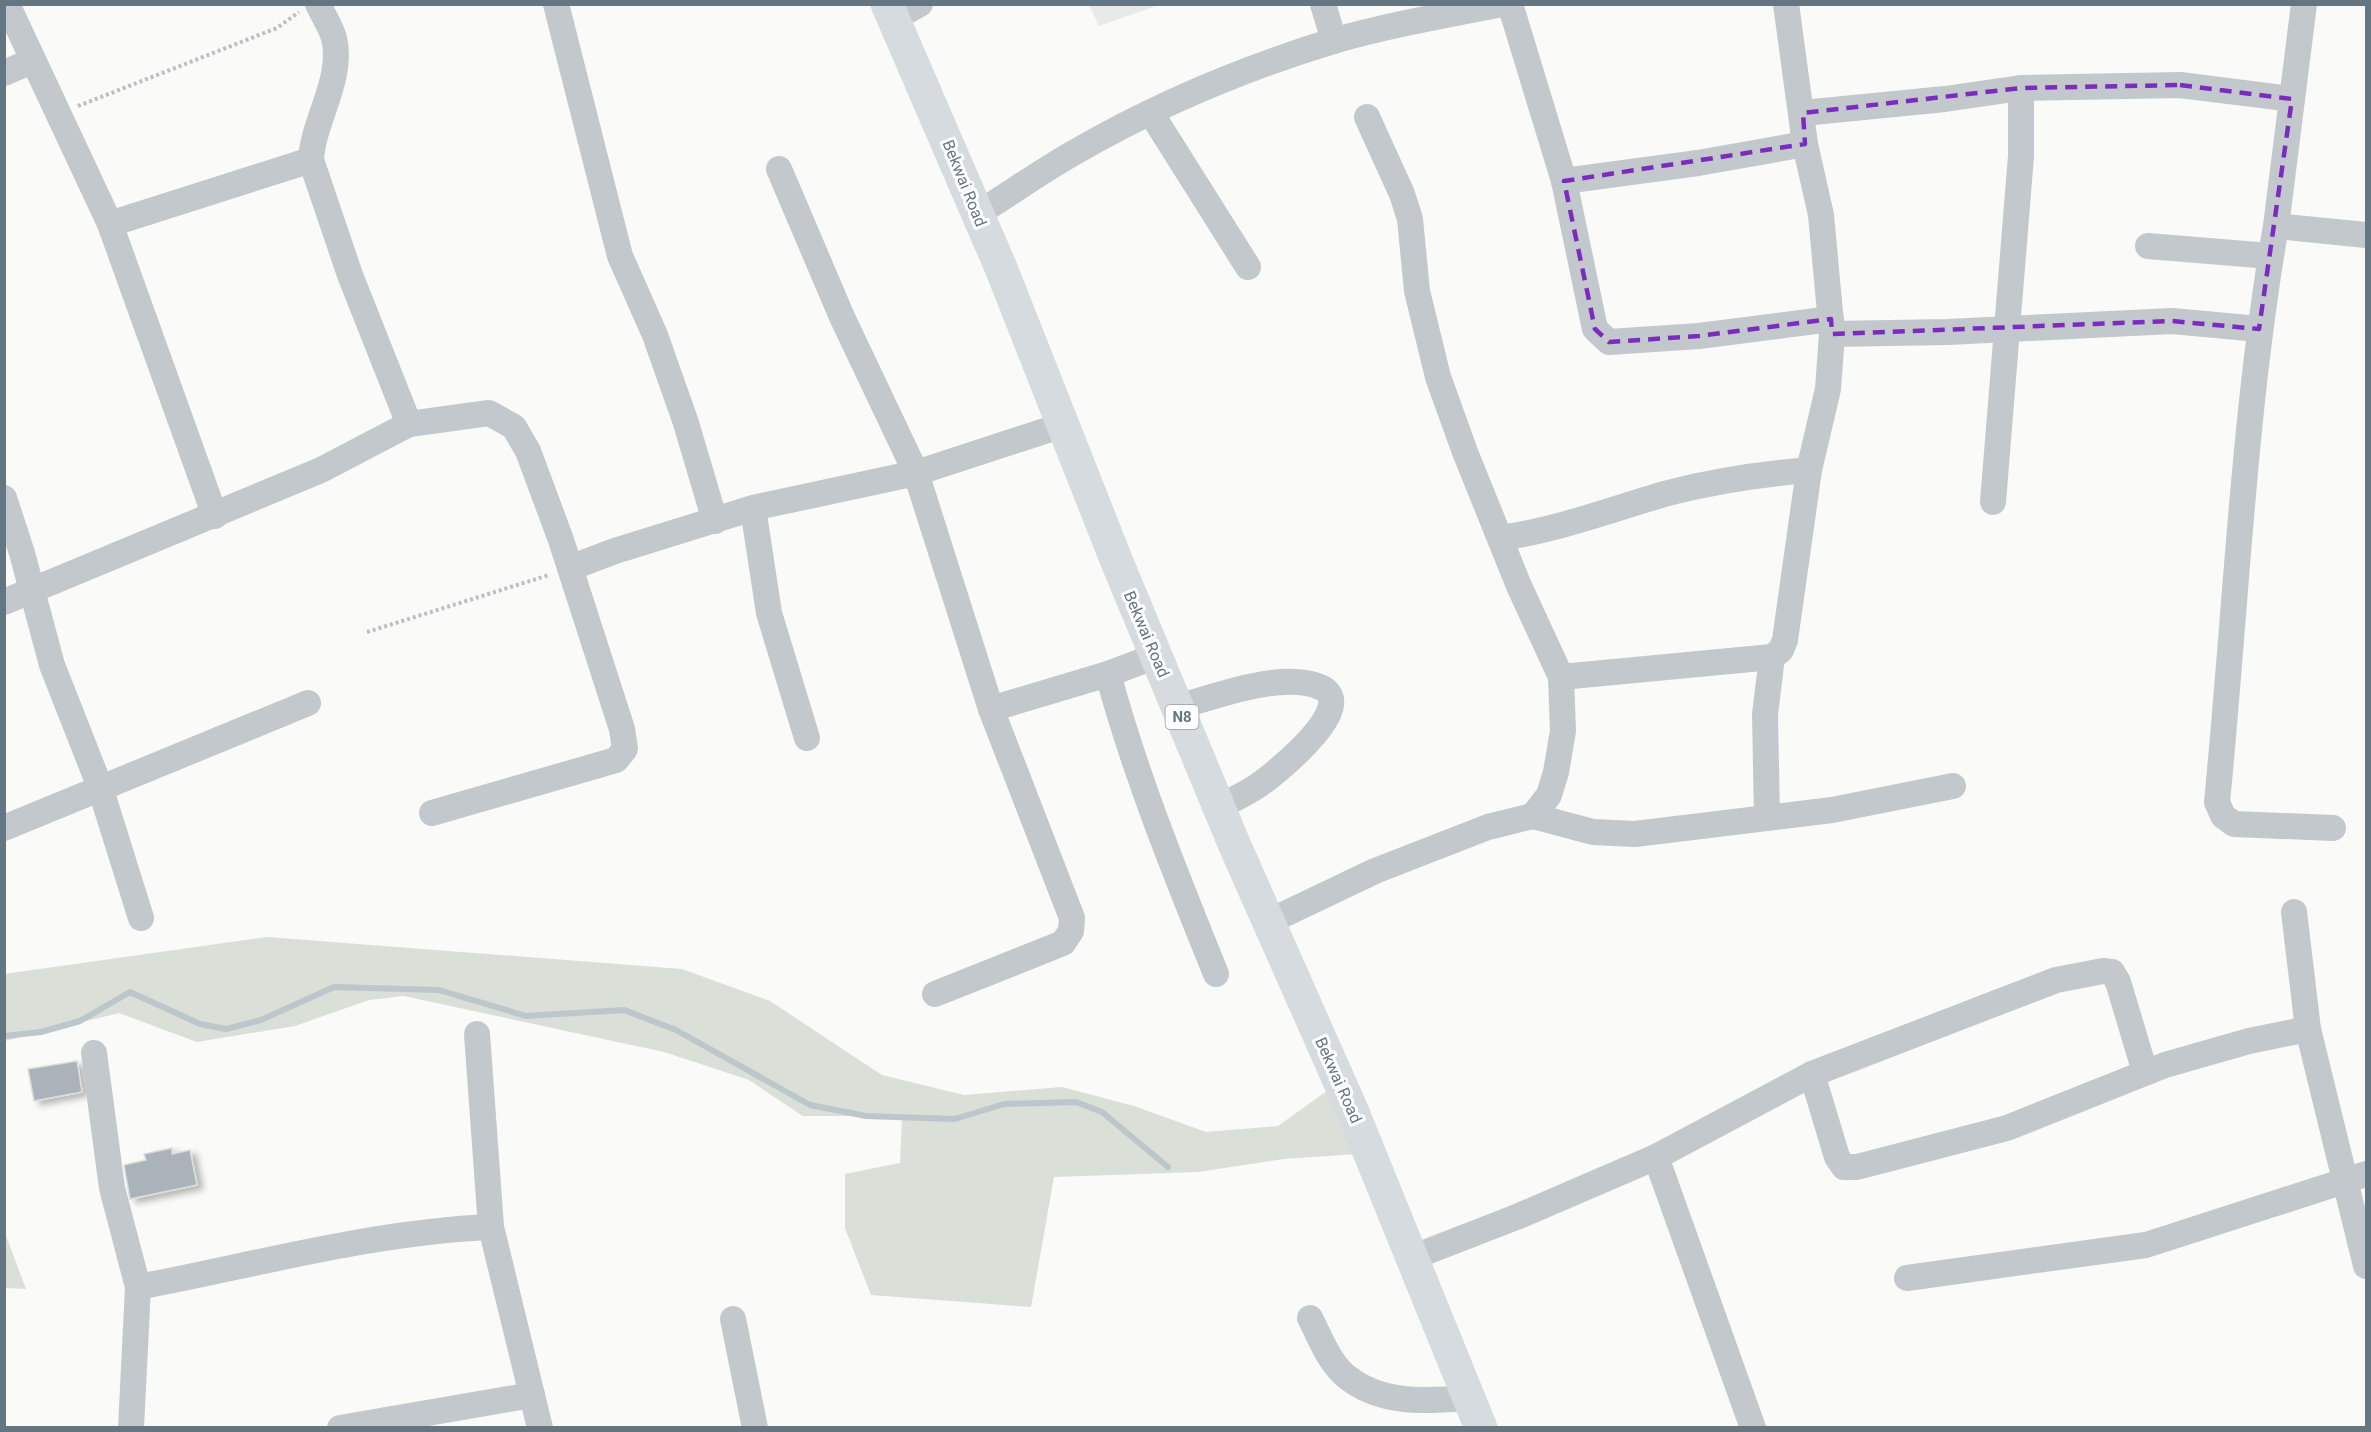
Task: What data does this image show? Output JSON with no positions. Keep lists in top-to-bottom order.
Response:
{
  "streets": {
    "highway": ["Bekwai Road", "N8"]
  }
}
